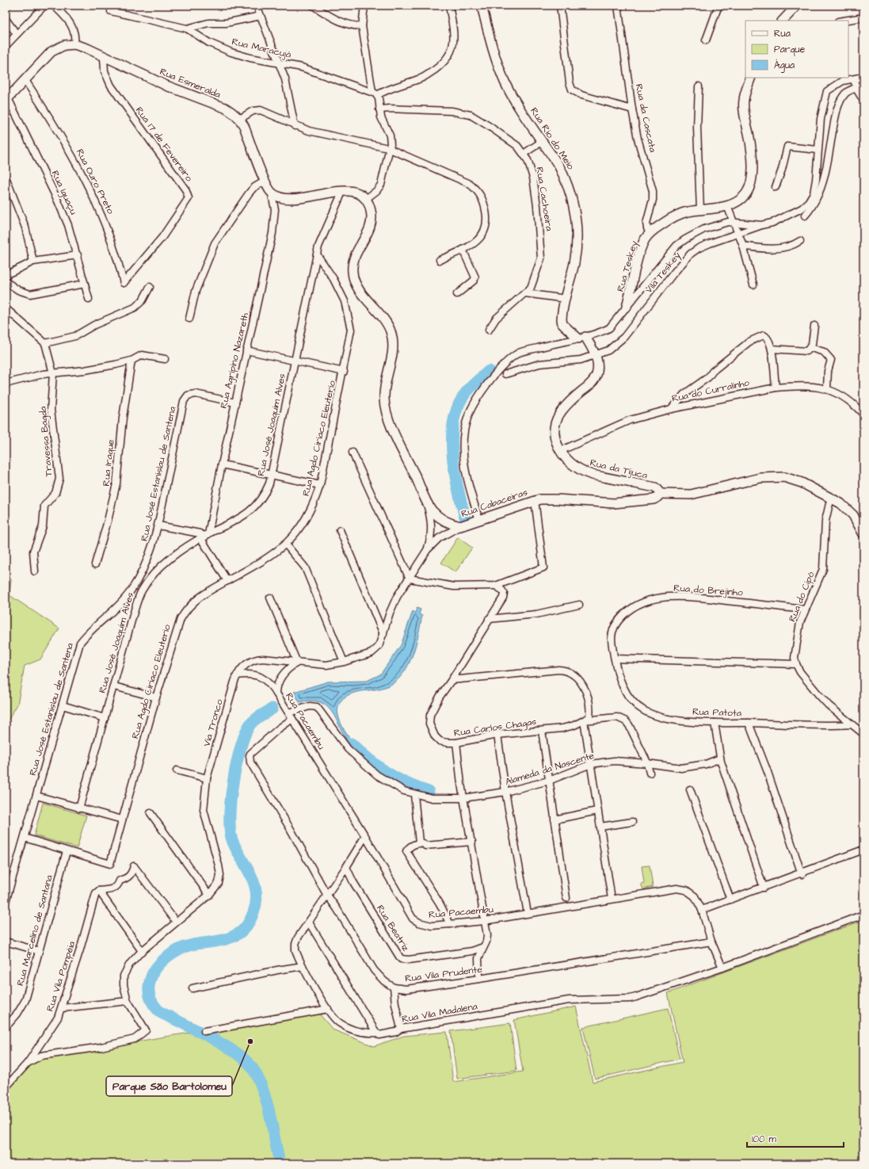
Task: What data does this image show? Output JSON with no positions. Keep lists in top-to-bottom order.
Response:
{
  "streets": {
    "main road": [
      "Rua Esmeralda",
      "Rua Rio do Meio",
      "Rua Teskey",
      "Rua da Tijuca",
      "Rua Cabaceiras"
    ],
    "street": [
      "Rua Maracujá",
      "Rua da Cascata",
      "Rua 17 de Fevereiro",
      "Rua Ouro Preto",
      "Rua Iguaçu",
      "Rua Cachoeira",
      "Vila Teskey",
      "Rua Agripino Nazareth",
      "Rua do Curralinho",
      "Rua José Joaquim Alves",
      "Rua Agdo Ciriaco Eleuterio",
      "Travessa Bagda",
      "Rua Iraque",
      "Rua José Estanislau de Santena",
      "Rua do Brejinho",
      "Rua do Cipó",
      "Rua Patota",
      "Rua Pacaembu",
      "Via Tronco",
      "Rua Carlos Chagas",
      "Alameda da Nascente",
      "Rua Beatriz",
      "Rua Marcelino de Santana",
      "Rua Vila Prudente",
      "Rua Vila Pompéia",
      "Rua Vila Madalena"
    ]
  },
  "crossings": [
    ["Rua Esmeralda", "Rua 17 de Fevereiro"],
    ["Rua Esmeralda", "Rua Agripino Nazareth"],
    ["Rua da Cascata", "Rua Teskey"],
    ["Rua Rio do Meio", "Rua da Tijuca"],
    ["Rua 17 de Fevereiro", "Rua Ouro Preto"],
    ["Vila Teskey", "Rua da Tijuca"],
    ["Rua Agripino Nazareth", "Rua José Joaquim Alves"],
    ["Rua Agripino Nazareth", "Rua José Estanislau de Santena"],
    ["Rua do Curralinho", "Rua da Tijuca"],
    ["Rua José Joaquim Alves", "Rua Agdo Ciriaco Eleuterio"],
    ["Rua Agdo Ciriaco Eleuterio", "Rua Marcelino de Santana"],
    ["Rua da Tijuca", "Rua Cabaceiras"],
    ["Rua Cabaceiras", "Rua do Cipó"],
    ["Rua Cabaceiras", "Via Tronco"],
    ["Rua do Brejinho", "Rua do Cipó"],
    ["Rua do Brejinho", "Rua Patota"],
    ["Rua Pacaembu", "Via Tronco"],
    ["Rua Pacaembu", "Alameda da Nascente"],
    ["Rua Pacaembu", "Rua Vila Prudente"],
    ["Rua Pacaembu", "Rua Vila Madalena"],
    ["Via Tronco", "Rua Vila Pompéia"],
    ["Rua Carlos Chagas", "Alameda da Nascente"],
    ["Rua Beatriz", "Rua Vila Madalena"],
    ["Rua Vila Prudente", "Rua Vila Madalena"]
  ],
  "places": ["Parque São Bartolomeu"],
  "legend": ["Rua", "Parque", "Água"],
  "scale_bar": "100 m"
}
